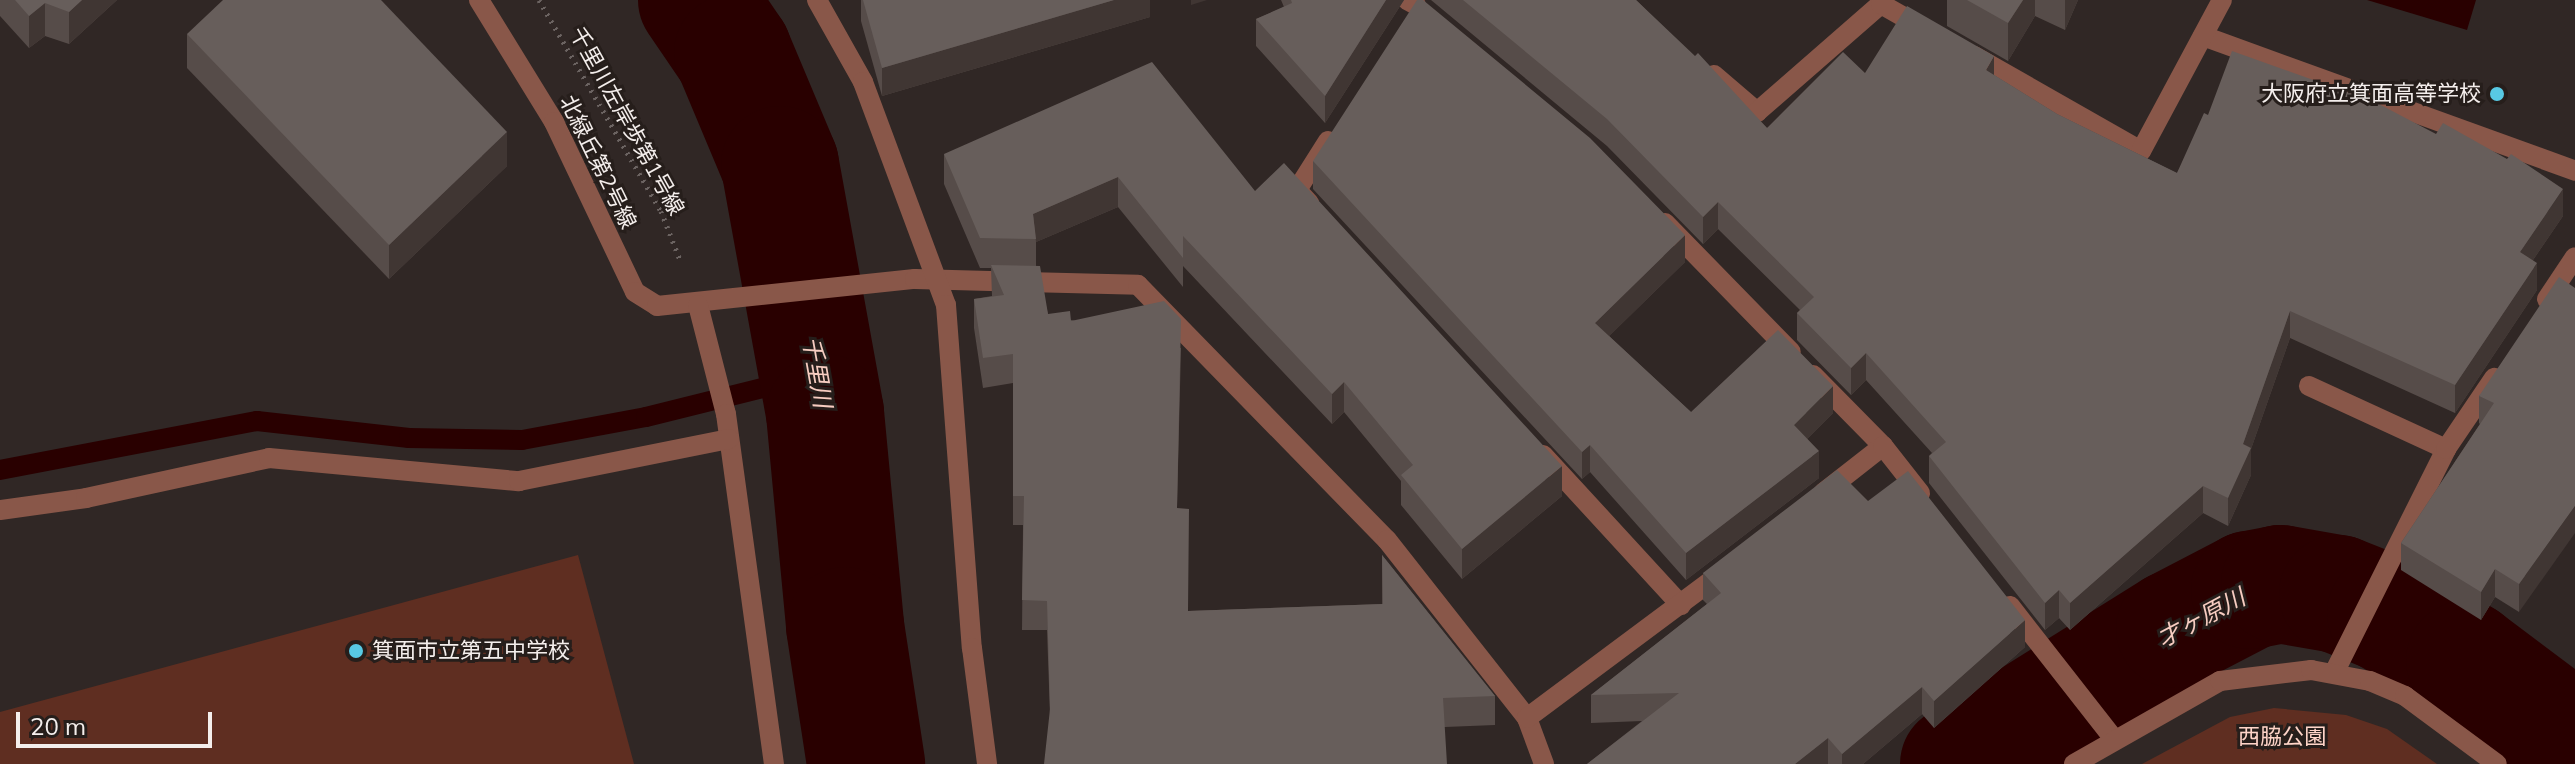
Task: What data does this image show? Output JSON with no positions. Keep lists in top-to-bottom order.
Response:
{
  "streets": {
    "street": ["北緑丘第2号線"],
    "path": ["千里川左岸歩第1号線"]
  },
  "crossings": [
    ["千里川左岸歩第1号線", "北緑丘第2号線"]
  ],
  "water": ["千里川", "才ヶ原川"],
  "parks": ["西脇公園"],
  "places": ["大阪府立箕面高等学校", "箕面市立第五中学校"],
  "scale_bar": "20 m"
}
